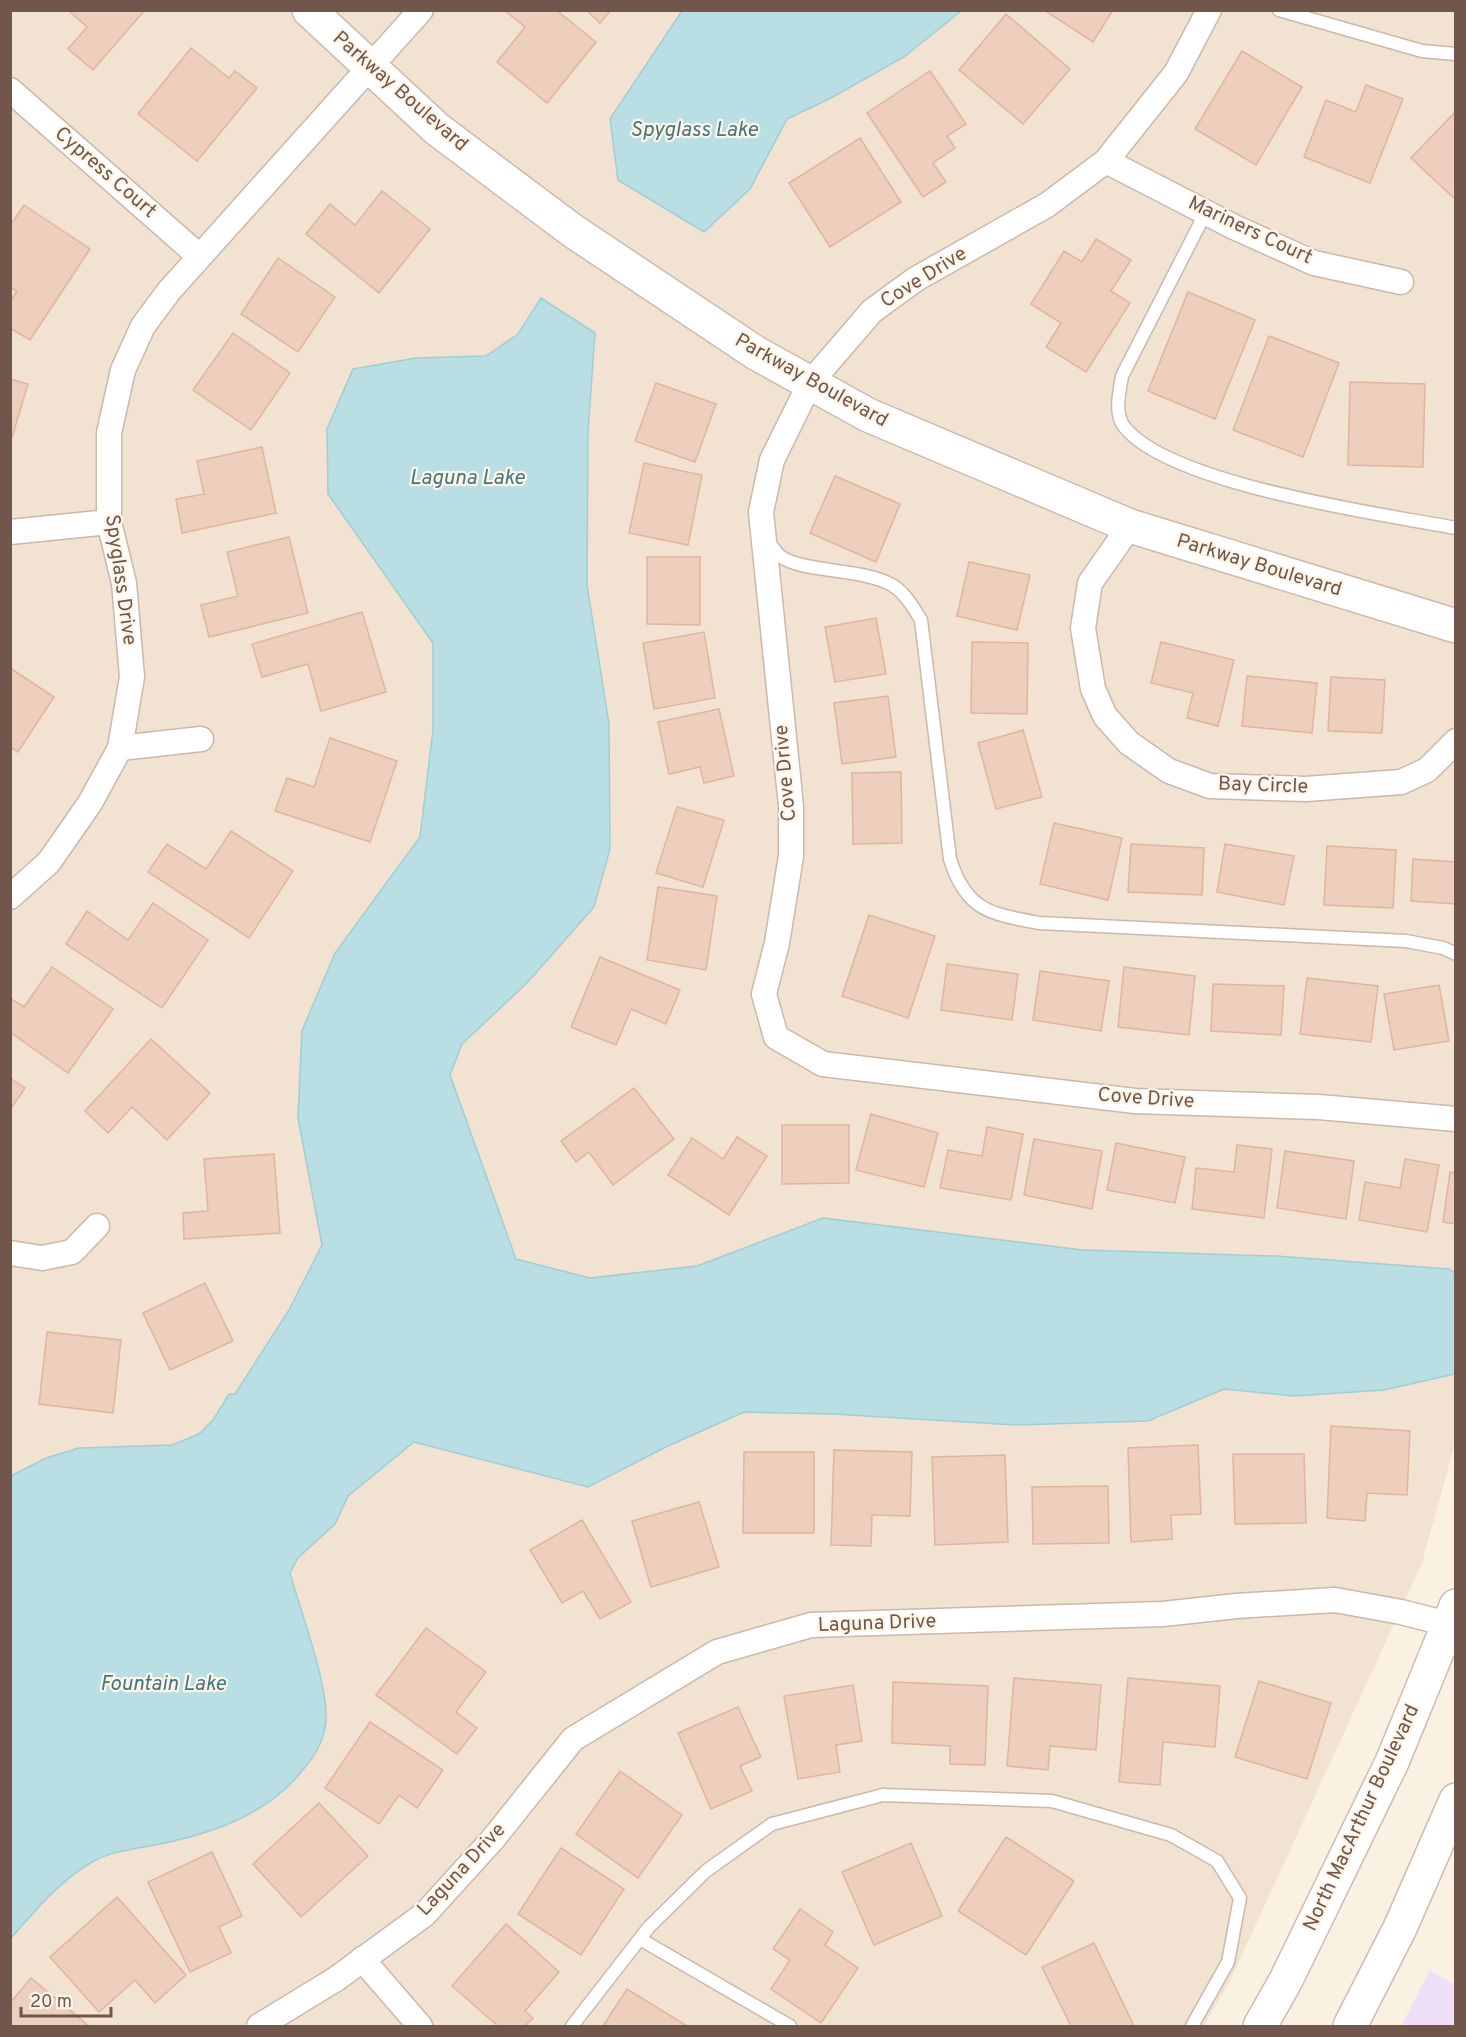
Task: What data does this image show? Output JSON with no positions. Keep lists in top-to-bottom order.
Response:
{
  "streets": {
    "street": [
      "Parkway Boulevard",
      "Cypress Court",
      "Mariners Court",
      "Cove Drive",
      "Spyglass Drive",
      "Bay Circle",
      "Laguna Drive",
      "North MacArthur Boulevard"
    ]
  },
  "crossings": [
    ["Parkway Boulevard", "Cove Drive"],
    ["Parkway Boulevard", "Spyglass Drive"],
    ["Parkway Boulevard", "Bay Circle"],
    ["Cypress Court", "Spyglass Drive"],
    ["Mariners Court", "Cove Drive"],
    ["Laguna Drive", "North MacArthur Boulevard"]
  ],
  "water": ["Spyglass Lake", "Laguna Lake", "Fountain Lake"],
  "scale_bar": "20 m"
}
